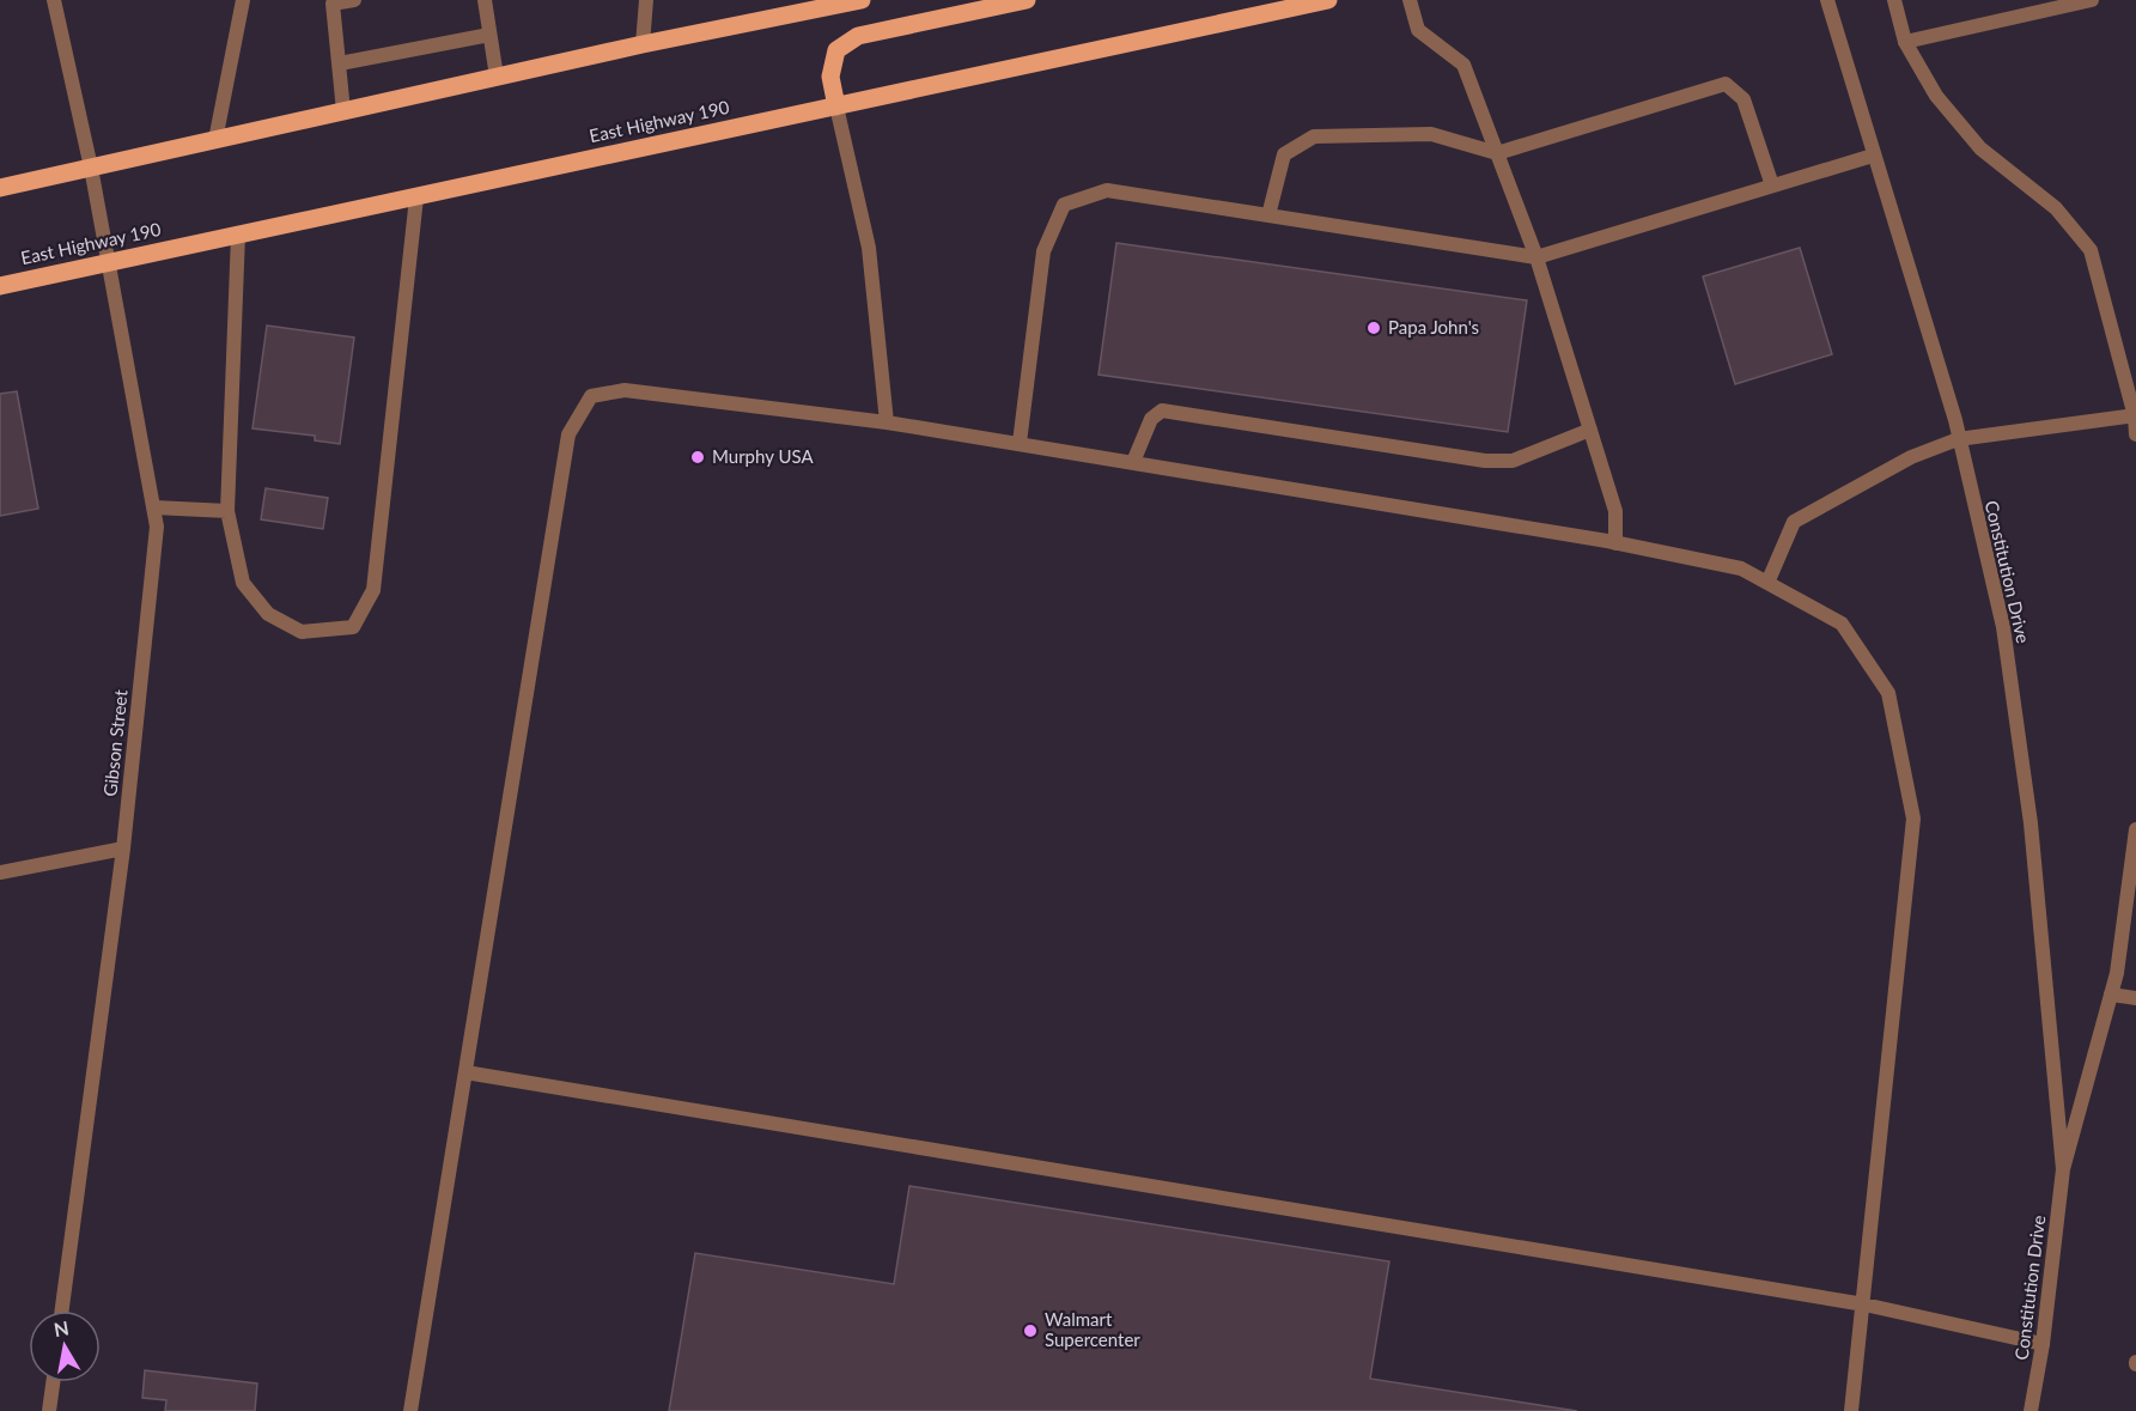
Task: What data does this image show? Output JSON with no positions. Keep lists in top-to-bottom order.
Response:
{
  "streets": {
    "main road": ["East Highway 190"],
    "street": ["Constitution Drive", "Gibson Street"]
  },
  "crossings": [
    ["East Highway 190", "Gibson Street"]
  ],
  "places": ["Papa John's", "Murphy USA", "Walmart Supercenter"],
  "north": "top"
}
